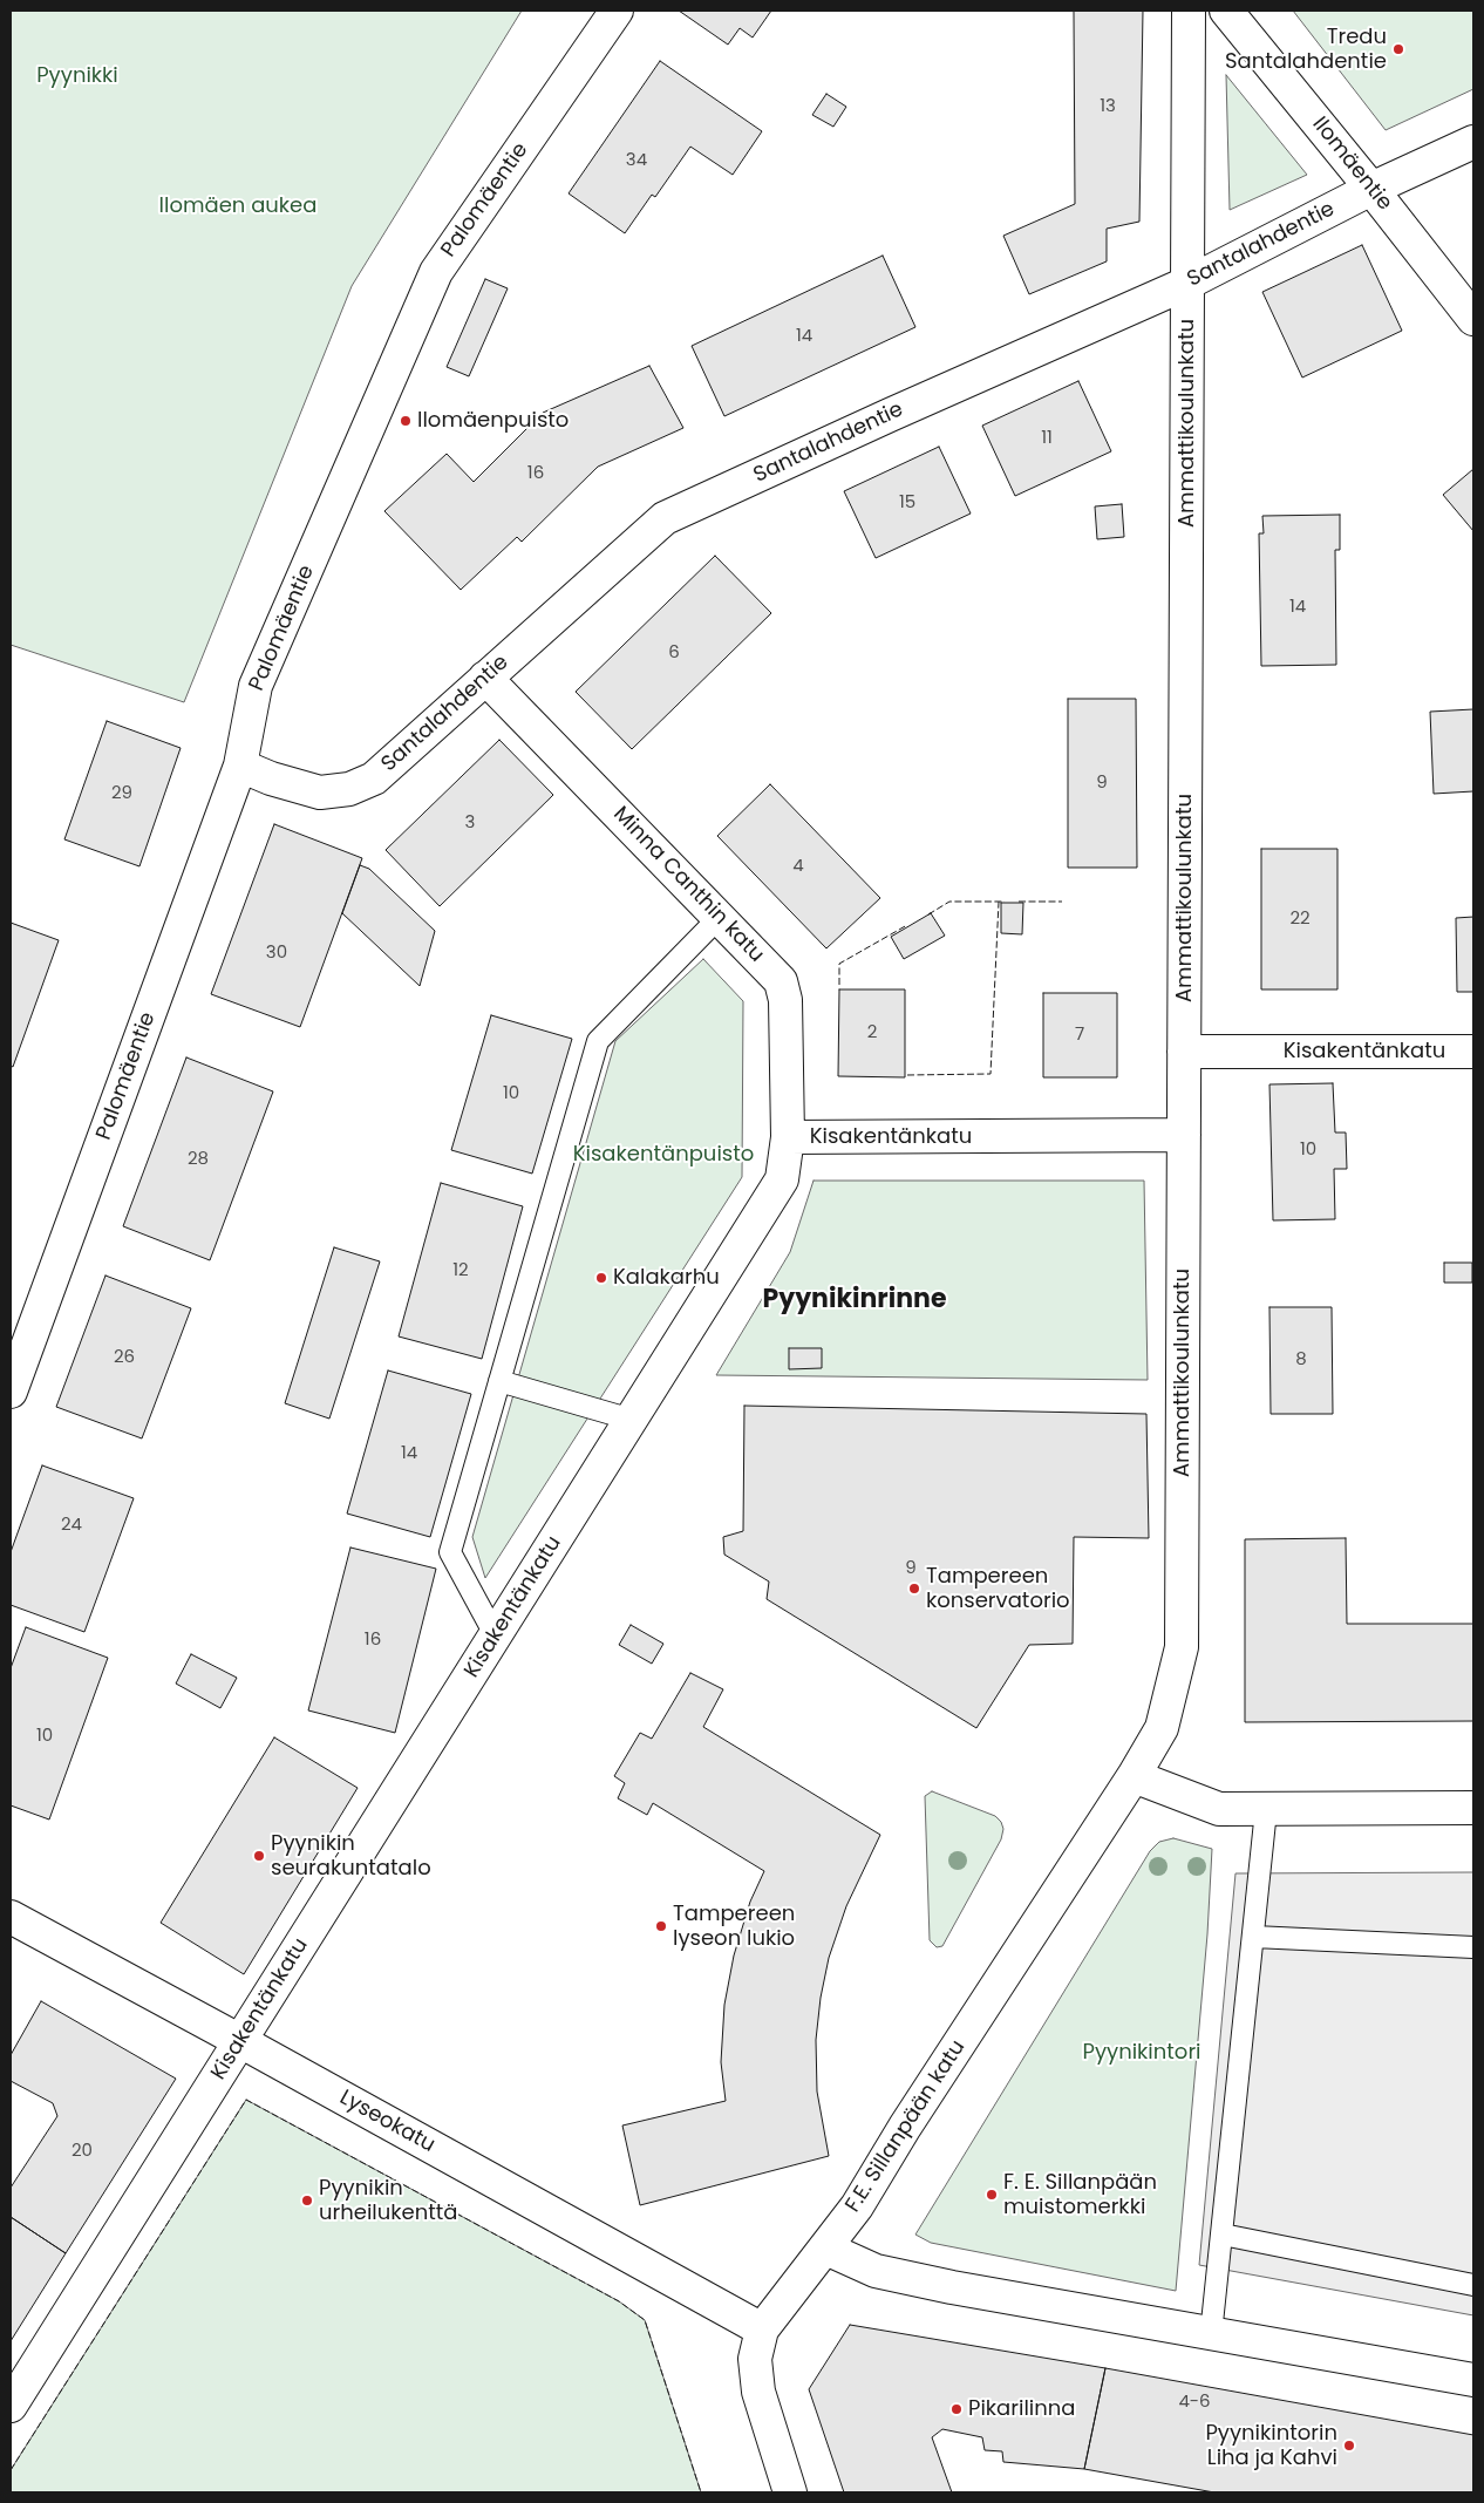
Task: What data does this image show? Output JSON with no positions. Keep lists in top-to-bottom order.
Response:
{
  "streets": {
    "street": [
      "Ilomäentie",
      "Palomäentie",
      "Santalahdentie",
      "Ammattikoulunkatu",
      "Minna Canthin katu",
      "Kisakentänkatu",
      "Lyseokatu",
      "F.E. Sillanpään katu"
    ]
  },
  "crossings": [
    ["Ilomäentie", "Santalahdentie"],
    ["Palomäentie", "Santalahdentie"],
    ["Santalahdentie", "Ammattikoulunkatu"],
    ["Santalahdentie", "Minna Canthin katu"],
    ["Ammattikoulunkatu", "Kisakentänkatu"],
    ["Ammattikoulunkatu", "F.E. Sillanpään katu"],
    ["Minna Canthin katu", "Kisakentänkatu"],
    ["Kisakentänkatu", "Lyseokatu"],
    ["Lyseokatu", "F.E. Sillanpään katu"]
  ],
  "districts": ["Pyynikinrinne"],
  "parks": [
    "Pyynikki",
    "Ilomäen aukea",
    "Kisakentänpuisto",
    "Pyynikintori"
  ],
  "places": [
    "Tredu Santalahdentie",
    "Ilomäenpuisto",
    "Kalakarhu",
    "Tampereen konservatorio",
    "Pyynikin seurakuntatalo",
    "Tampereen lyseon lukio",
    "F. E. Sillanpään muistomerkki",
    "Pyynikin urheilukenttä",
    "Pikarilinna",
    "Pyynikintorin Liha ja Kahvi"
  ],
  "house_numbers": [
    "13",
    "34",
    "14",
    "11",
    "16",
    "15",
    "14",
    "6",
    "9",
    "29",
    "3",
    "4",
    "22",
    "30",
    "2",
    "7",
    "10",
    "10",
    "28",
    "12",
    "26",
    "8",
    "14",
    "24",
    "9",
    "16",
    "10",
    "20",
    "4-6"
  ]
}
